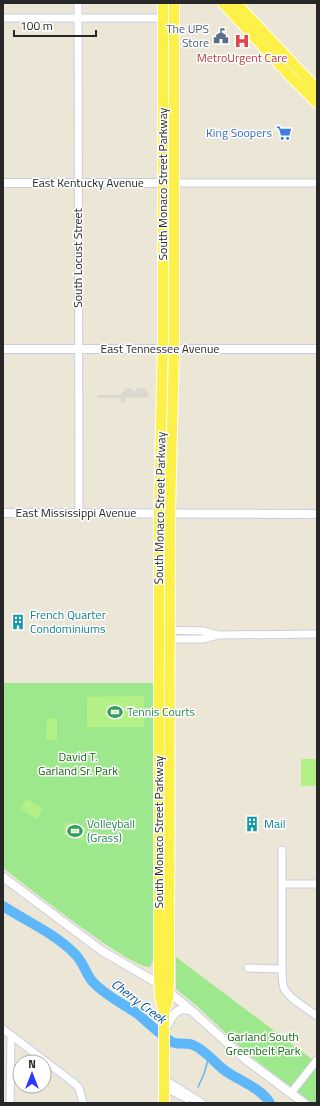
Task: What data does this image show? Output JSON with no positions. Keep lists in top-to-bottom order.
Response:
{
  "streets": {
    "main road": ["South Monaco Street Parkway"],
    "street": [
      "East Kentucky Avenue",
      "South Locust Street",
      "East Tennessee Avenue",
      "East Mississippi Avenue"
    ]
  },
  "crossings": [
    ["East Kentucky Avenue", "South Monaco Street Parkway"],
    ["East Kentucky Avenue", "South Locust Street"],
    ["South Monaco Street Parkway", "East Tennessee Avenue"],
    ["South Monaco Street Parkway", "East Mississippi Avenue"],
    ["South Locust Street", "East Tennessee Avenue"],
    ["South Locust Street", "East Mississippi Avenue"]
  ],
  "water": ["Cherry Creek"],
  "parks": ["David T. Garland Sr. Park", "Garland South Greenbelt Park"],
  "places": {
    "public building": ["The UPS Store"],
    "hospital": ["MetroUrgent Care"],
    "supermarket": ["King Soopers"],
    "building": ["French Quarter Condominiums", "Mail"],
    "sports": ["Tennis Courts", "Volleyball (Grass)"]
  },
  "scale_bar": "100 m",
  "north": "top"
}
